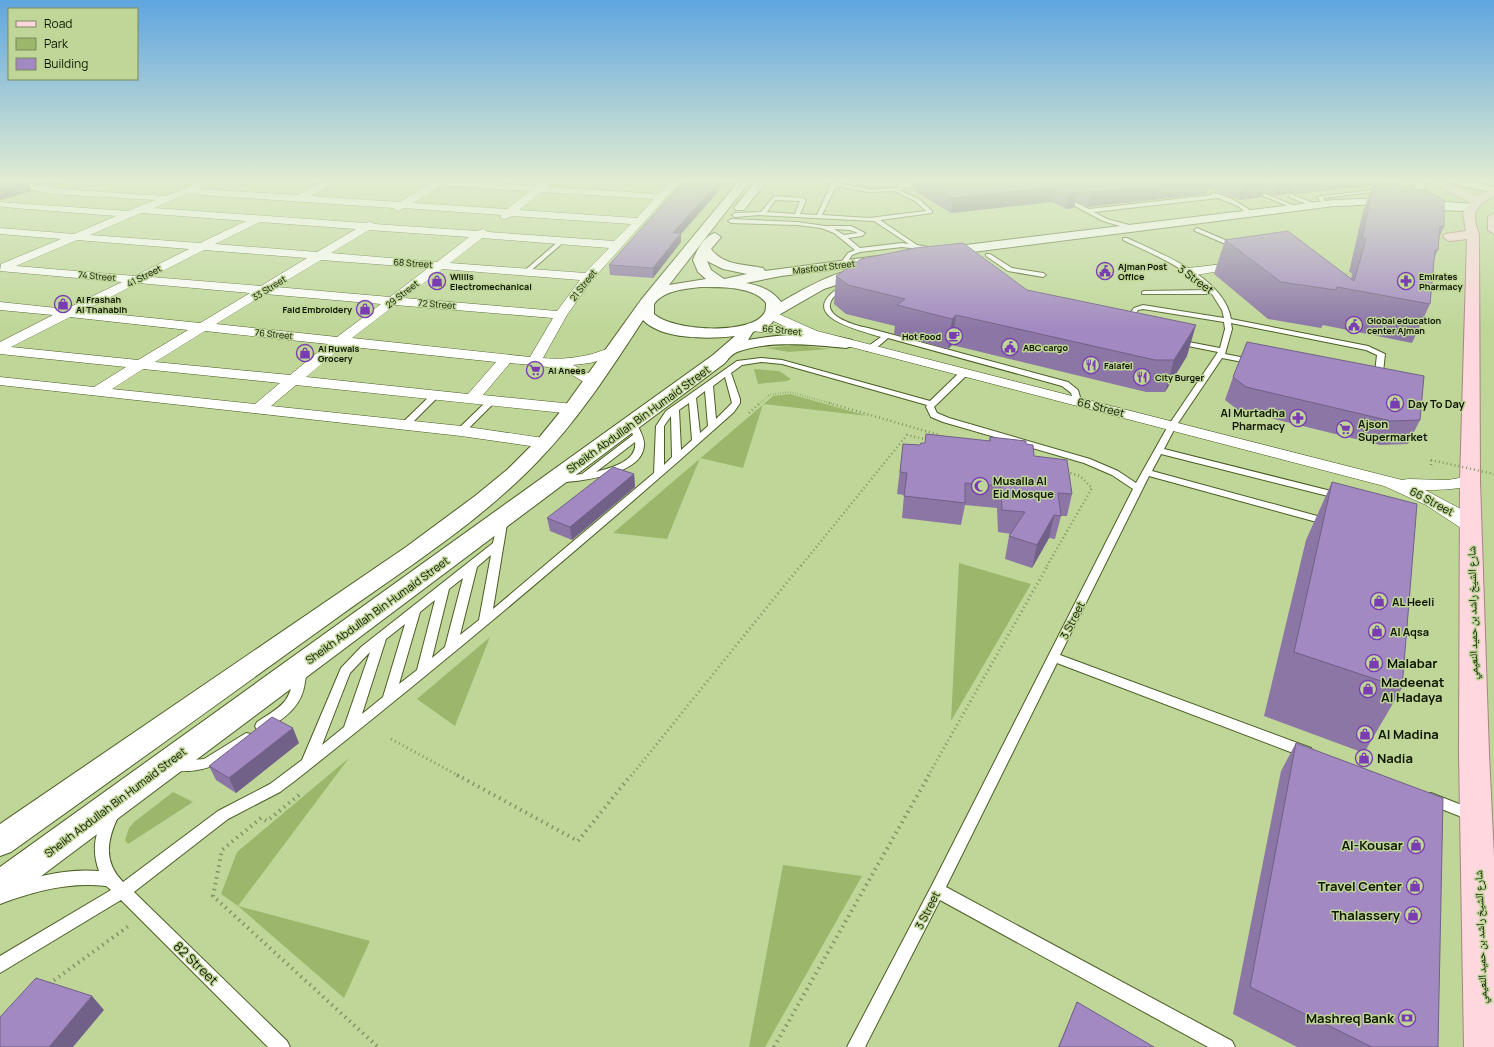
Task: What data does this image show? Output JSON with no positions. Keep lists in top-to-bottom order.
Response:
{
  "streets": {
    "main road": ["شارع الشيخ راشد بن حميد النعيمي"],
    "street": [
      "68 Street",
      "Masfoot Street",
      "74 Street",
      "41 Street",
      "21 Street",
      "33 Street",
      "29 Street",
      "72 Street",
      "66 Street",
      "76 Street",
      "Sheikh Abdullah Bin Humaid Street"
    ],
    "lane": ["3 Street", "82 Street"]
  },
  "crossings": [
    ["68 Street", "41 Street"],
    ["68 Street", "21 Street"],
    ["68 Street", "33 Street"],
    ["68 Street", "29 Street"],
    ["Masfoot Street", "3 Street"],
    ["Masfoot Street", "66 Street"],
    ["Masfoot Street", "Sheikh Abdullah Bin Humaid Street"],
    ["74 Street", "41 Street"],
    ["74 Street", "33 Street"],
    ["74 Street", "72 Street"],
    ["41 Street", "76 Street"],
    ["3 Street", "66 Street"],
    ["21 Street", "72 Street"],
    ["21 Street", "76 Street"],
    ["33 Street", "72 Street"],
    ["33 Street", "76 Street"],
    ["29 Street", "72 Street"],
    ["29 Street", "76 Street"],
    ["66 Street", "Sheikh Abdullah Bin Humaid Street"],
    ["66 Street", "شارع الشيخ راشد بن حميد النعيمي"],
    ["Sheikh Abdullah Bin Humaid Street", "82 Street"]
  ],
  "places": {
    "public building": ["Ajman Post Office", "Global education center Ajman", "ABC cargo"],
    "shop": [
      "Willis Electromechanical",
      "Al Frashah Al Thahabih",
      "Faid Embroidery",
      "Al Ruwais Grocery",
      "Day To Day",
      "AL Heeli",
      "Al Aqsa",
      "Malabar",
      "Madeenat Al Hadaya",
      "Al Madina",
      "Nadia",
      "Al-Kousar",
      "Travel Center",
      "Thalassery"
    ],
    "pharmacy": ["Emirates Pharmacy", "Al Murtadha Pharmacy"],
    "cafe": ["Hot Food"],
    "restaurant": ["Falafel", "City Burger"],
    "supermarket": ["Al Anees", "Ajson Supermarket"],
    "mosque": ["Musalla Al Eid Mosque"],
    "bank": ["Mashreq Bank"]
  },
  "legend": ["Road", "Park", "Building"]
}
